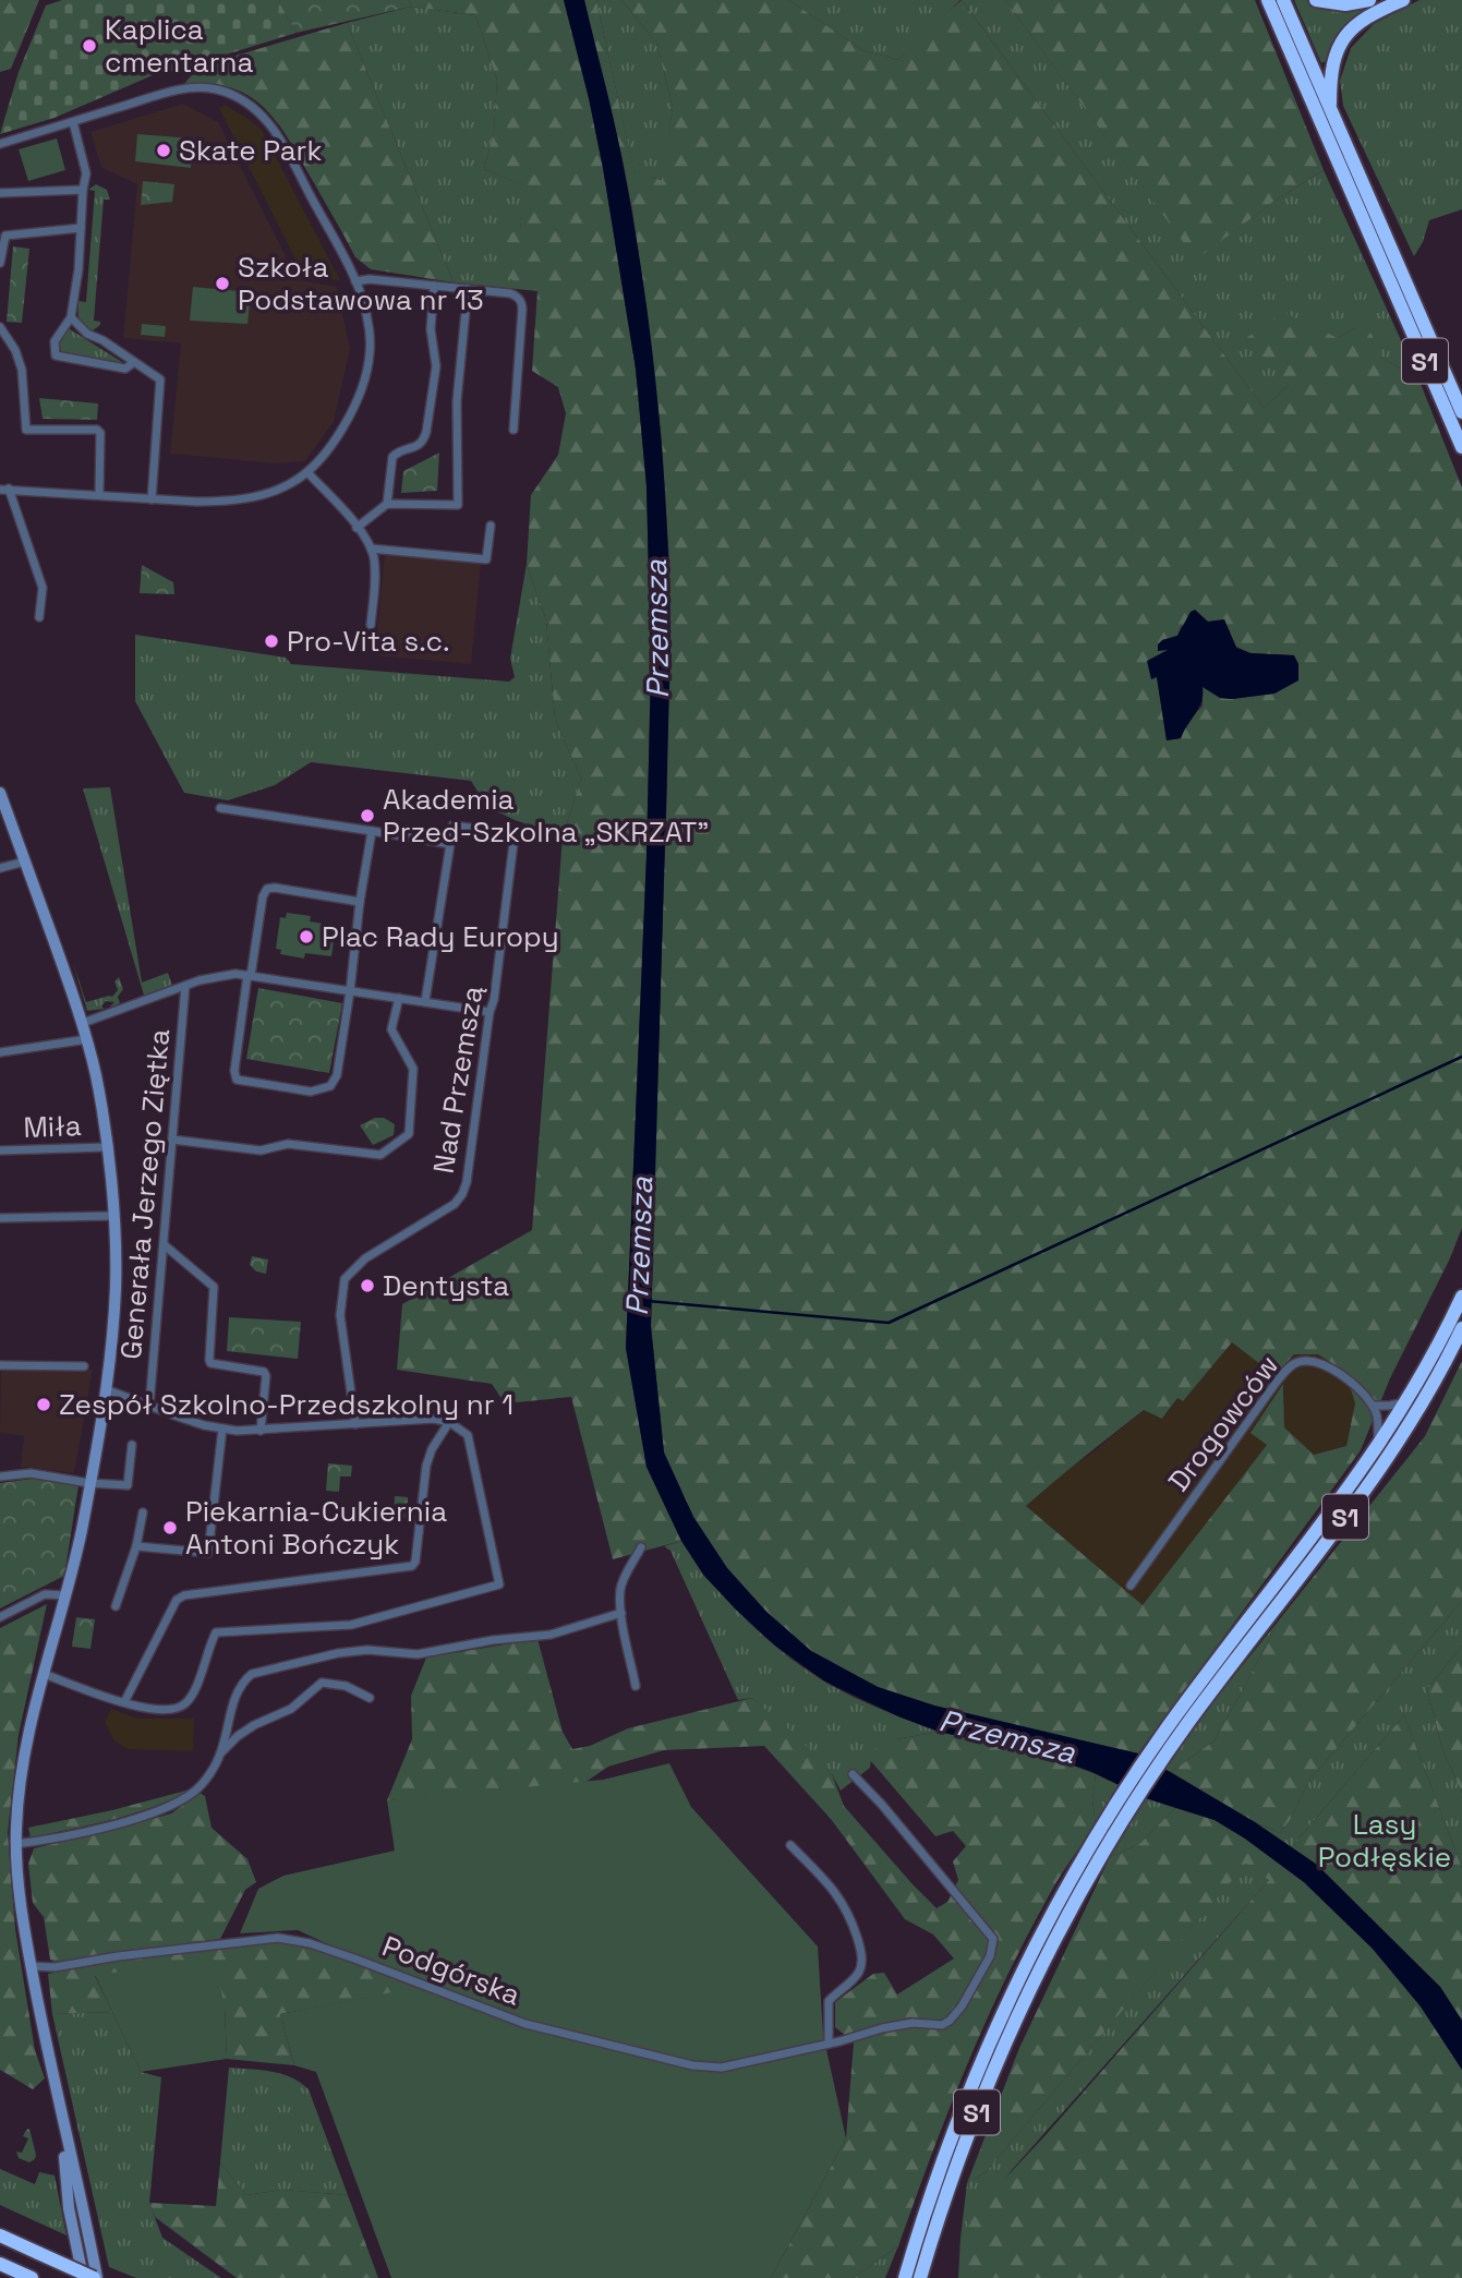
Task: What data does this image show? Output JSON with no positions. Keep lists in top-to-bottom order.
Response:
{
  "streets": {
    "highway": ["S1"],
    "main road": ["Generała Jerzego Ziętka"],
    "street": [
      "Nad Przemszą",
      "Miła",
      "Drogowców",
      "Podgórska"
    ]
  },
  "crossings": [
    ["Miła", "Generała Jerzego Ziętka"],
    ["Generała Jerzego Ziętka", "Podgórska"]
  ],
  "water": ["Przemsza"],
  "parks": ["Lasy Podłęskie"],
  "places": [
    "Kaplica cmentarna",
    "Skate Park",
    "Szkoła Podstawowa nr 13",
    "Pro-Vita s.c.",
    "Akademia Przed-Szkolna „SKRZAT”",
    "Plac Rady Europy",
    "Dentysta",
    "Zespół Szkolno-Przedszkolny nr 1",
    "Piekarnia-Cukiernia Antoni Bończyk"
  ]
}
